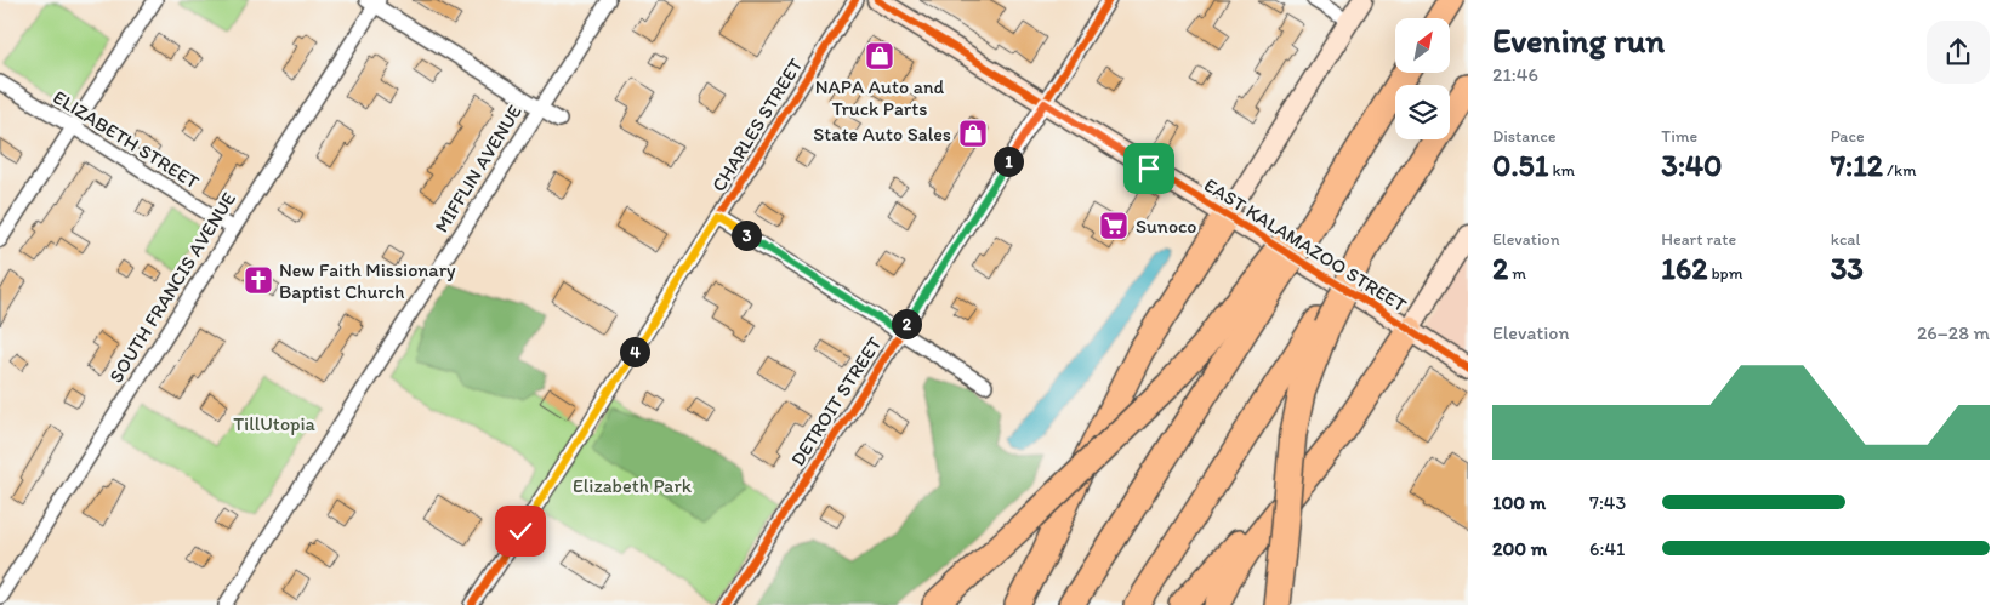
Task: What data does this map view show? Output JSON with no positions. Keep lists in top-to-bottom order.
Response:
{
  "streets": {
    "street": [
      "CHARLES STREET",
      "ELIZABETH STREET",
      "MIFFLIN AVENUE",
      "EAST KALAMAZOO STREET",
      "SOUTH FRANCIS AVENUE",
      "DETROIT STREET"
    ]
  },
  "crossings": [
    ["ELIZABETH STREET", "SOUTH FRANCIS AVENUE"],
    ["EAST KALAMAZOO STREET", "DETROIT STREET"]
  ],
  "parks": ["TillUtopia", "Elizabeth Park"],
  "places": {
    "shop": ["NAPA Auto and Truck Parts", "State Auto Sales"],
    "supermarket": ["Sunoco"],
    "church": ["New Faith Missionary Baptist Church"]
  },
  "north": "top right",
  "page": {
    "heading": ["Evening run", "21:46"],
    "stats": [
      ["Distance", "0.51 km"],
      ["Time", "3:40"],
      ["Pace", "7:12 /km"],
      ["Elevation", "2 m"],
      ["Heart rate", "162 bpm"],
      ["kcal", "33"]
    ],
    "pins": [
      "1",
      "3",
      "2",
      "4"
    ],
    "chart": ["Elevation", "26–28 m"],
    "list": [
      {
        "name": "100 m",
        "note": "7:43"
      },
      {
        "name": "200 m",
        "note": "6:41"
      }
    ]
  }
}
